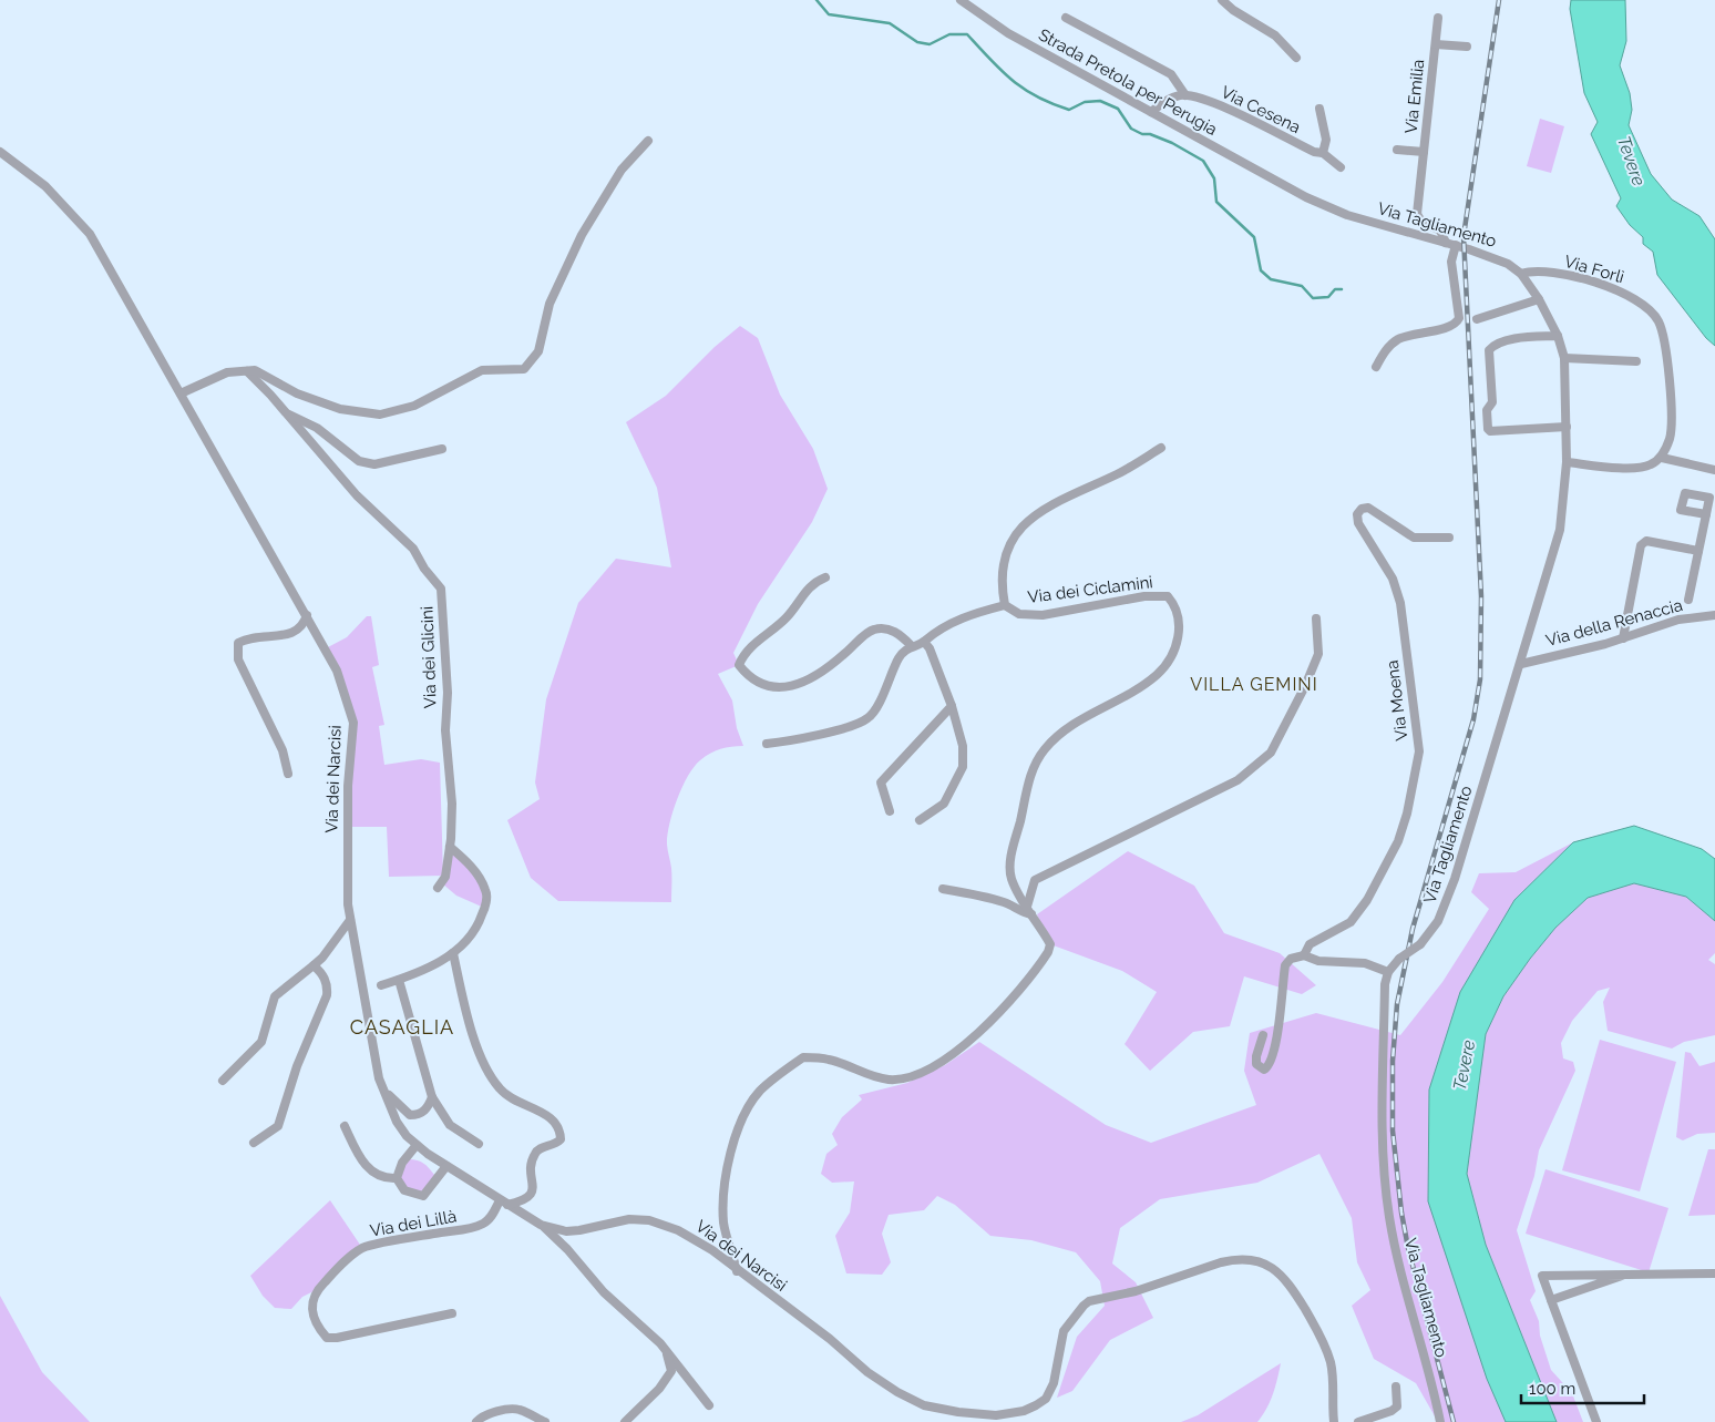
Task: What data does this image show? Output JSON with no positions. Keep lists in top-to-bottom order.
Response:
{
  "streets": {
    "street": [
      "Strada Pretola per Perugia",
      "Via Emilia",
      "Via Cesena",
      "Via Tagliamento",
      "Via Forlì",
      "Via dei Ciclamini",
      "Via della Renaccia",
      "Via dei Glicini",
      "Via Moena",
      "Via dei Narcisi",
      "Via dei Lillà"
    ]
  },
  "crossings": [
    ["Strada Pretola per Perugia", "Via Tagliamento"],
    ["Via Emilia", "Via Tagliamento"],
    ["Via Tagliamento", "Via Forlì"],
    ["Via Tagliamento", "Via della Renaccia"],
    ["Via dei Ciclamini", "Via dei Narcisi"],
    ["Via dei Narcisi", "Via dei Lillà"]
  ],
  "districts": ["VILLA GEMINI", "CASAGLIA"],
  "water": ["Tevere"],
  "scale_bar": "100 m"
}
